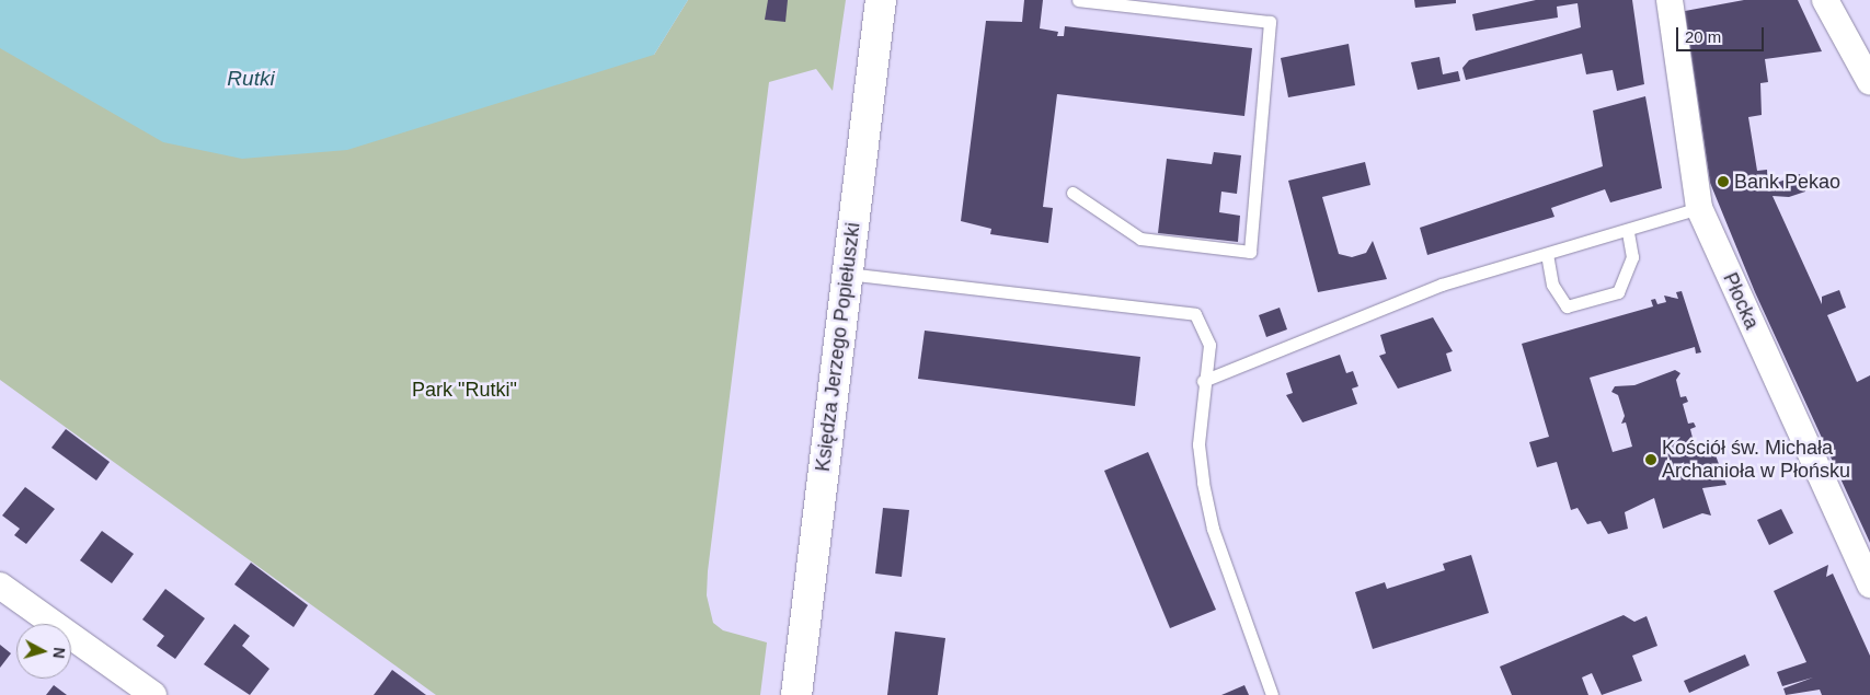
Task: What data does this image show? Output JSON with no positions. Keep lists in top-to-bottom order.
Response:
{
  "streets": {
    "street": ["Płocka", "Księdza Jerzego Popiełuszki"]
  },
  "water": ["Rutki"],
  "parks": ["Park \"Rutki\""],
  "places": ["Bank Pekao", "Kościół św. Michała Archanioła w Płońsku"],
  "scale_bar": "20 m",
  "north": "right"
}
